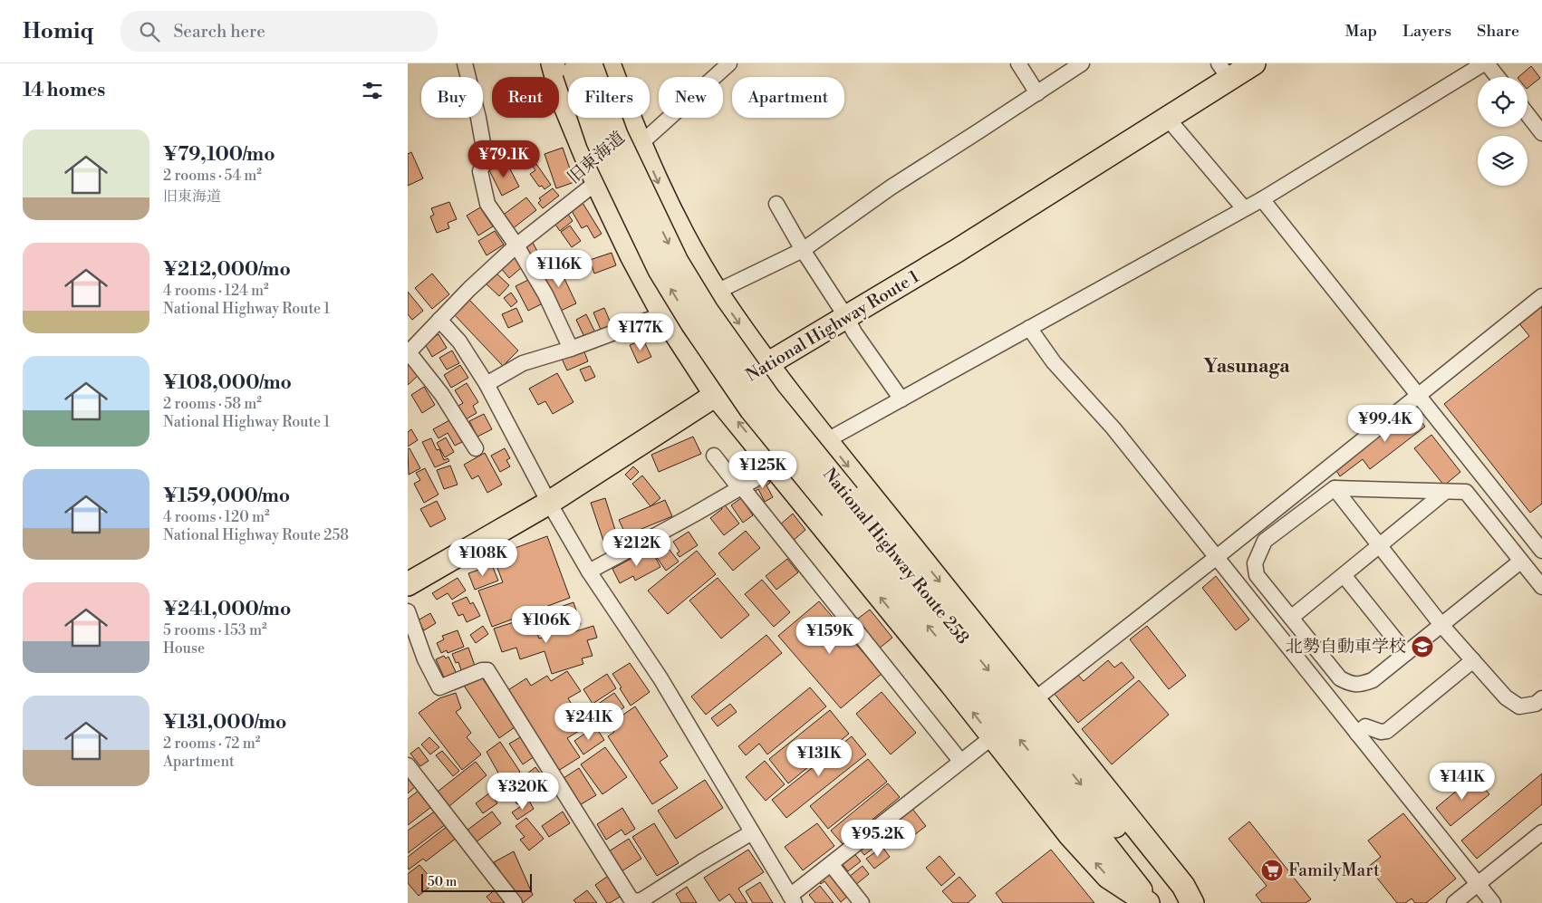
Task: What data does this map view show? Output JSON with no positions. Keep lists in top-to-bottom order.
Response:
{
  "streets": {
    "highway": ["National Highway Route 1", "National Highway Route 258"],
    "street": ["旧東海道"]
  },
  "districts": ["Yasunaga"],
  "places": {
    "school or university": ["北勢自動車学校"],
    "supermarket": ["FamilyMart"]
  },
  "scale_bar": "50 m",
  "page": {
    "header": "Homiq",
    "search": "Search here",
    "nav": ["Map", "Layers", "Share"],
    "heading": "14 homes",
    "chip": [
      "Buy",
      "Rent",
      "Filters",
      "New",
      "Apartment"
    ],
    "list": [
      {
        "name": "¥79,100/mo",
        "note": "2 rooms · 54 m² · 旧東海道"
      },
      {
        "name": "¥212,000/mo",
        "note": "4 rooms · 124 m² · National Highway Route 1"
      },
      {
        "name": "¥108,000/mo",
        "note": "2 rooms · 58 m² · National Highway Route 1"
      },
      {
        "name": "¥159,000/mo",
        "note": "4 rooms · 120 m² · National Highway Route 258"
      },
      {
        "name": "¥241,000/mo",
        "note": "5 rooms · 153 m² · House"
      },
      {
        "name": "¥131,000/mo",
        "note": "2 rooms · 72 m² · Apartment"
      }
    ],
    "price": [
      "¥79.1K",
      "¥116K",
      "¥177K",
      "¥99.4K",
      "¥125K",
      "¥212K",
      "¥108K",
      "¥106K",
      "¥159K",
      "¥241K",
      "¥131K",
      "¥141K",
      "¥320K",
      "¥95.2K"
    ],
    "scale": "50 m"
  }
}
